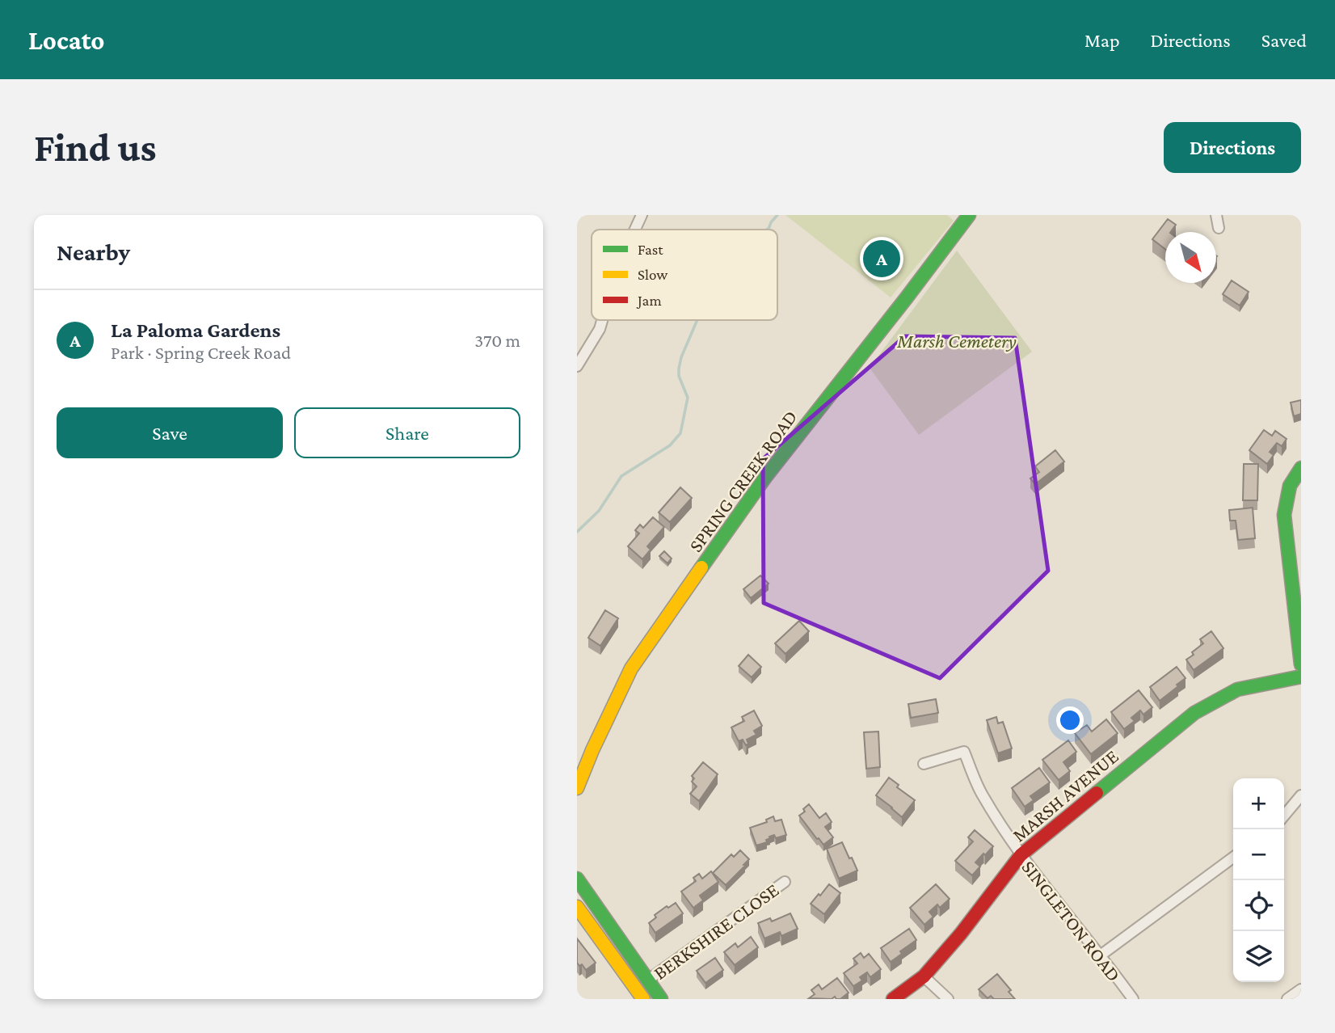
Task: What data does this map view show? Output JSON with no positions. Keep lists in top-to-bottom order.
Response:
{
  "streets": {
    "main road": ["SPRING CREEK ROAD", "MARSH AVENUE"],
    "street": ["SINGLETON ROAD", "BERKSHIRE CLOSE"]
  },
  "crossings": [
    ["MARSH AVENUE", "SINGLETON ROAD"]
  ],
  "parks": ["Marsh Cemetery"],
  "legend": ["Fast", "Slow", "Jam"],
  "north": "bottom right",
  "page": {
    "header": "Locato",
    "nav": ["Map", "Directions", "Saved"],
    "buttons": [
      "Directions",
      ["Save", "Share"]
    ],
    "title": "Find us",
    "heading": "Nearby",
    "pins": "A",
    "list": [
      {
        "mark": "A",
        "name": "La Paloma Gardens",
        "note": "Park · Spring Creek Road",
        "value": "370 m"
      }
    ],
    "map_buttons": ["+", "−"]
  }
}
